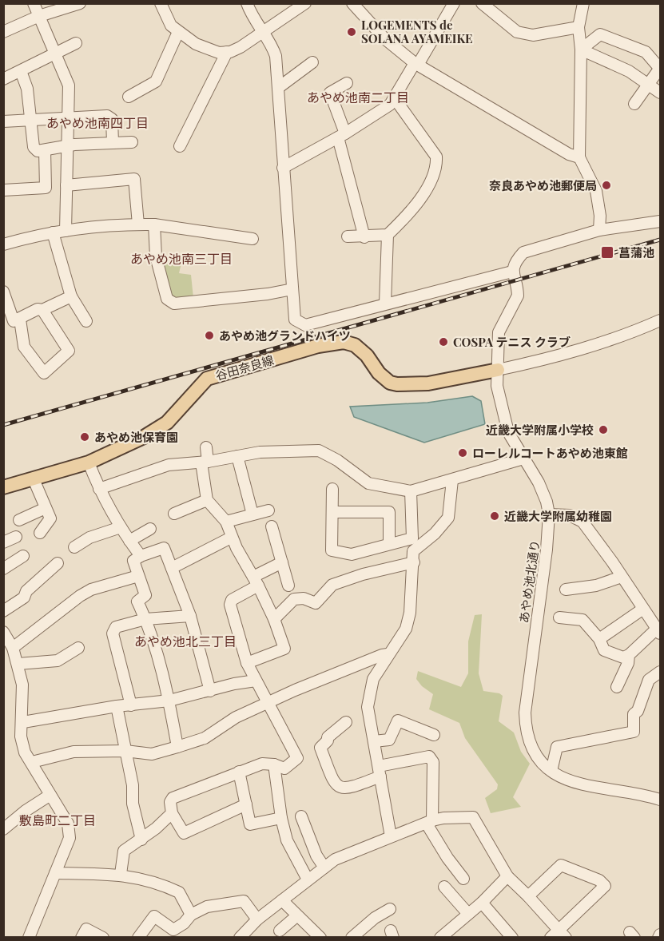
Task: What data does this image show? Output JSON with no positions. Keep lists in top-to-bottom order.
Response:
{
  "streets": {
    "main road": ["谷田奈良線"],
    "street": ["あやめ池北通り"]
  },
  "crossings": [
    ["谷田奈良線", "あやめ池北通り"]
  ],
  "districts": [
    "あやめ池南二丁目",
    "あやめ池南四丁目",
    "あやめ池南三丁目",
    "あやめ池北三丁目",
    "敷島町二丁目"
  ],
  "places": {
    "other": [
      "LOGEMENTS de SOLANA AYAMEIKE",
      "奈良あやめ池郵便局",
      "あやめ池グランドハイツ",
      "COSPA テニス クラブ",
      "近畿大学附属小学校",
      "あやめ池保育園",
      "ローレルコートあやめ池東館",
      "近畿大学附属幼稚園"
    ],
    "transit": ["菖蒲池"]
  }
}
